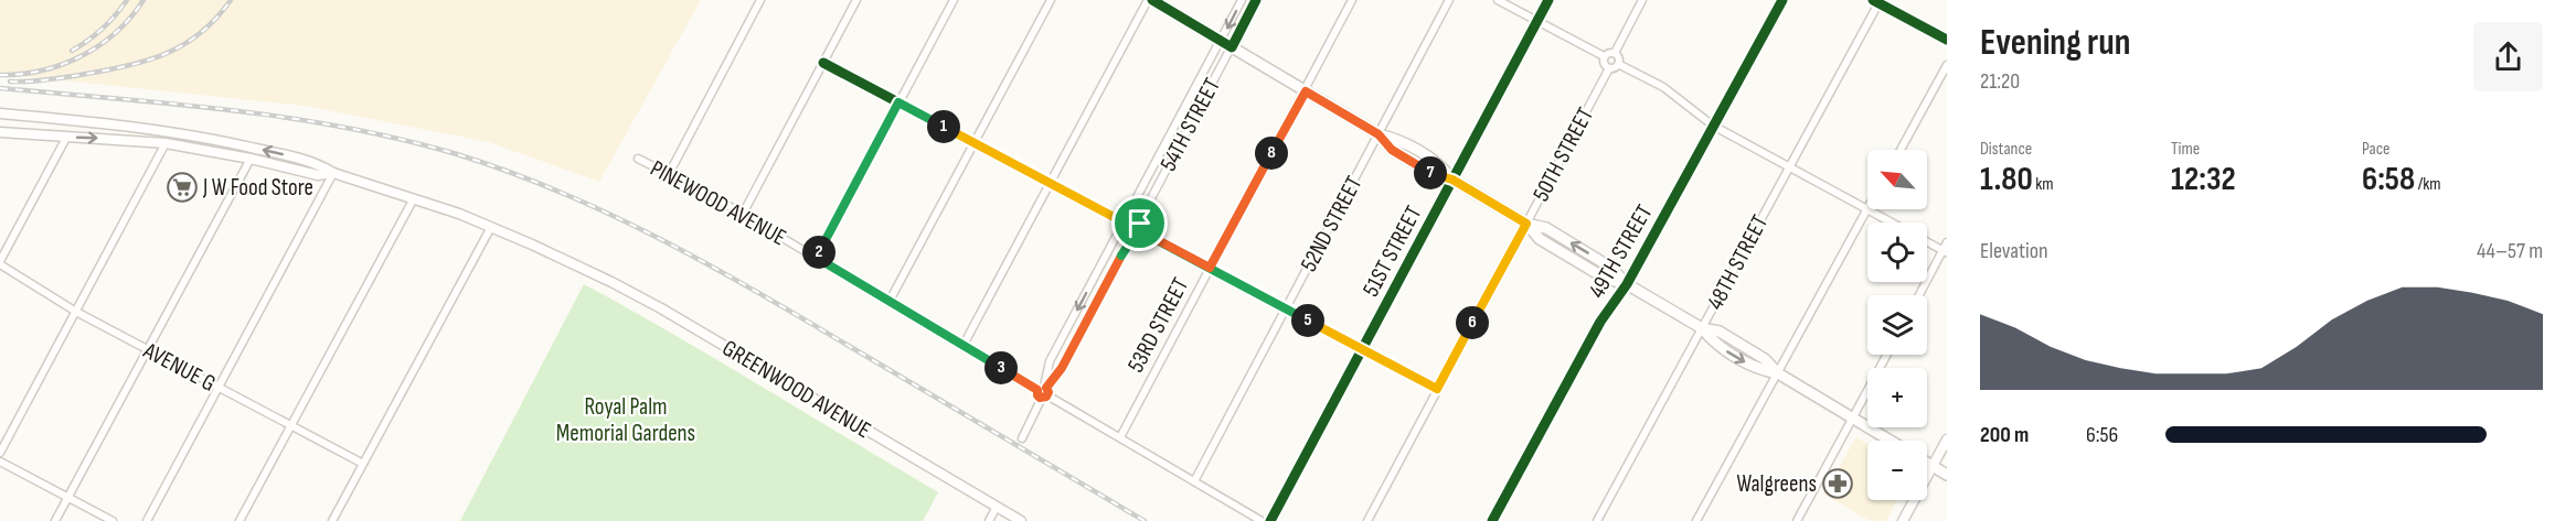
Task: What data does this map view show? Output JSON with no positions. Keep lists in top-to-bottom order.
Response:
{
  "streets": {
    "main road": ["GREENWOOD AVENUE"],
    "street": [
      "54TH STREET",
      "50TH STREET",
      "PINEWOOD AVENUE",
      "52ND STREET",
      "51ST STREET",
      "49TH STREET",
      "48TH STREET",
      "53RD STREET",
      "AVENUE G"
    ]
  },
  "crossings": [
    ["54TH STREET", "PINEWOOD AVENUE"],
    ["PINEWOOD AVENUE", "52ND STREET"],
    ["PINEWOOD AVENUE", "53RD STREET"]
  ],
  "parks": ["Royal Palm Memorial Gardens"],
  "places": {
    "supermarket": ["J W Food Store"],
    "pharmacy": ["Walgreens"]
  },
  "north": "top left",
  "page": {
    "heading": ["Evening run", "21:20"],
    "pins": [
      "1",
      "8",
      "7",
      "2",
      "5",
      "6",
      "3"
    ],
    "stats": [
      ["Distance", "1.80 km"],
      ["Time", "12:32"],
      ["Pace", "6:58 /km"]
    ],
    "map_buttons": ["+", "−"],
    "chart": ["Elevation", "44–57 m"],
    "list": [
      {
        "name": "200 m",
        "note": "6:56"
      }
    ]
  }
}
